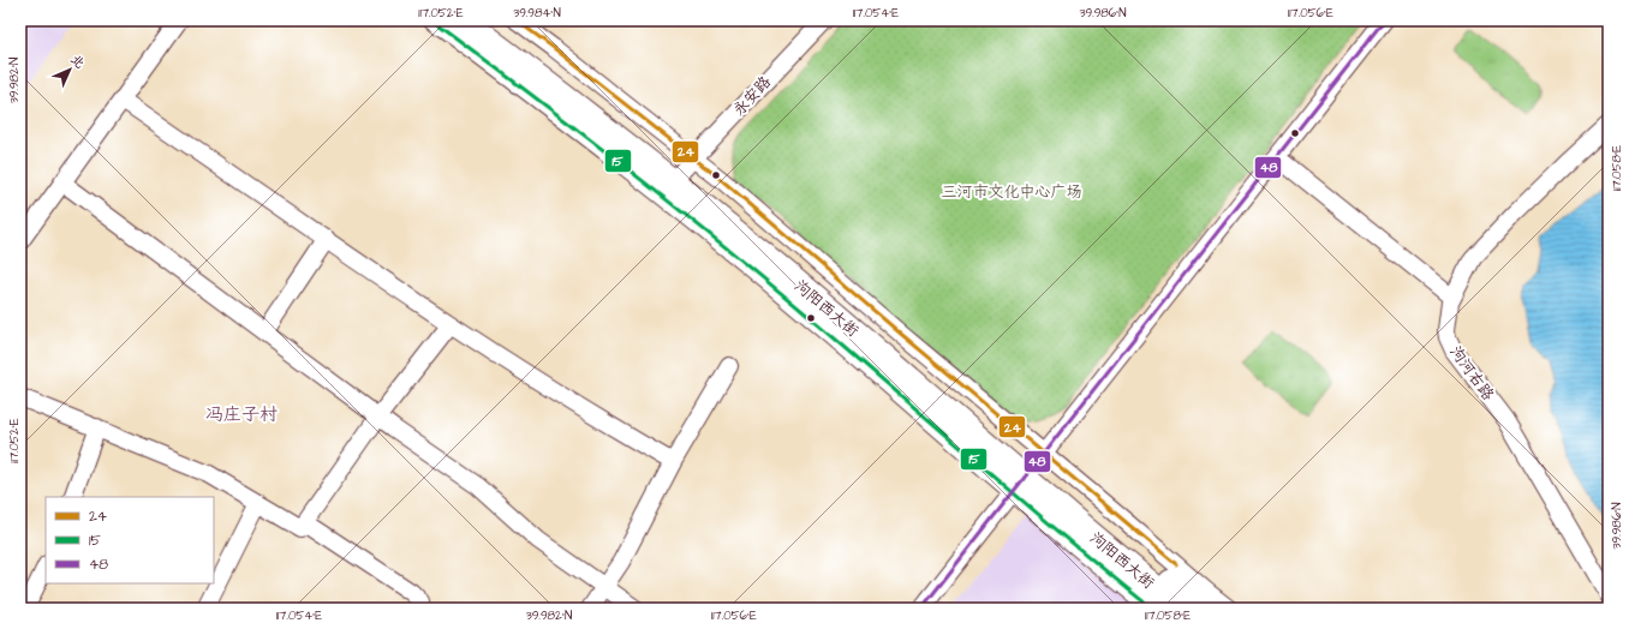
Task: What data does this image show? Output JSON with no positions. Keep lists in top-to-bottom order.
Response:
{
  "streets": {
    "highway": ["泃阳西大街"],
    "street": ["永安路", "泃河右路"]
  },
  "crossings": [
    ["永安路", "泃阳西大街"]
  ],
  "districts": ["冯庄子村"],
  "parks": ["三河市文化中心广场"],
  "lines": ["transit line 24", "transit line 15", "transit line 48"],
  "legend": ["24", "15", "48"],
  "north": "top right",
  "coordinates": [
    "117.052°E",
    "39.984°N",
    "117.054°E",
    "39.986°N",
    "117.056°E",
    "39.982°N",
    "117.058°E"
  ]
}
